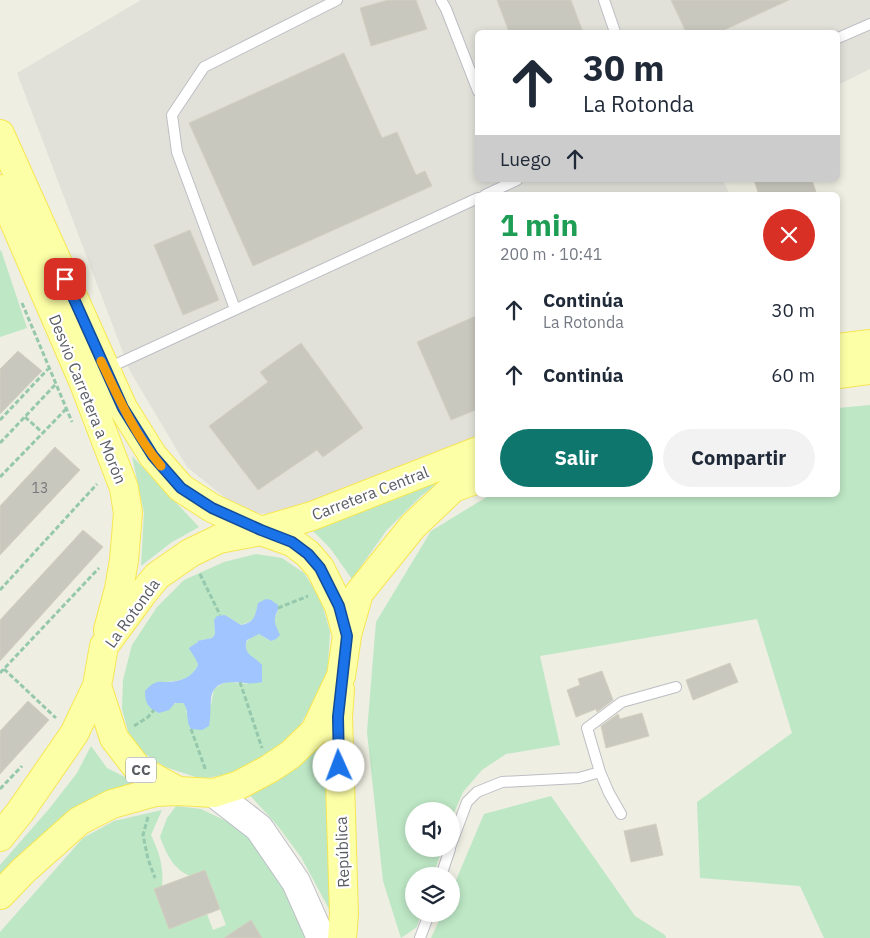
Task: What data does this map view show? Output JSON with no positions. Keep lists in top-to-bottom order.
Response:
{
  "streets": {
    "main road": [
      "Desvio Carretera a Morón",
      "Carretera Central",
      "La Rotonda",
      "CC",
      "República"
    ]
  },
  "crossings": [
    ["Desvio Carretera a Morón", "Carretera Central"],
    ["Desvio Carretera a Morón", "La Rotonda"],
    ["Carretera Central", "La Rotonda"],
    ["La Rotonda", "CC"],
    ["La Rotonda", "República"]
  ],
  "house_numbers": ["13"],
  "page": {
    "turn": ["30 m", "La Rotonda"],
    "then": "Luego",
    "heading": ["1 min", "200 m · 10:41"],
    "list": [
      {
        "name": "Continúa",
        "note": "La Rotonda",
        "value": "30 m"
      },
      {
        "name": "Continúa",
        "value": "60 m"
      }
    ],
    "buttons": ["Salir", "Compartir"]
  }
}
